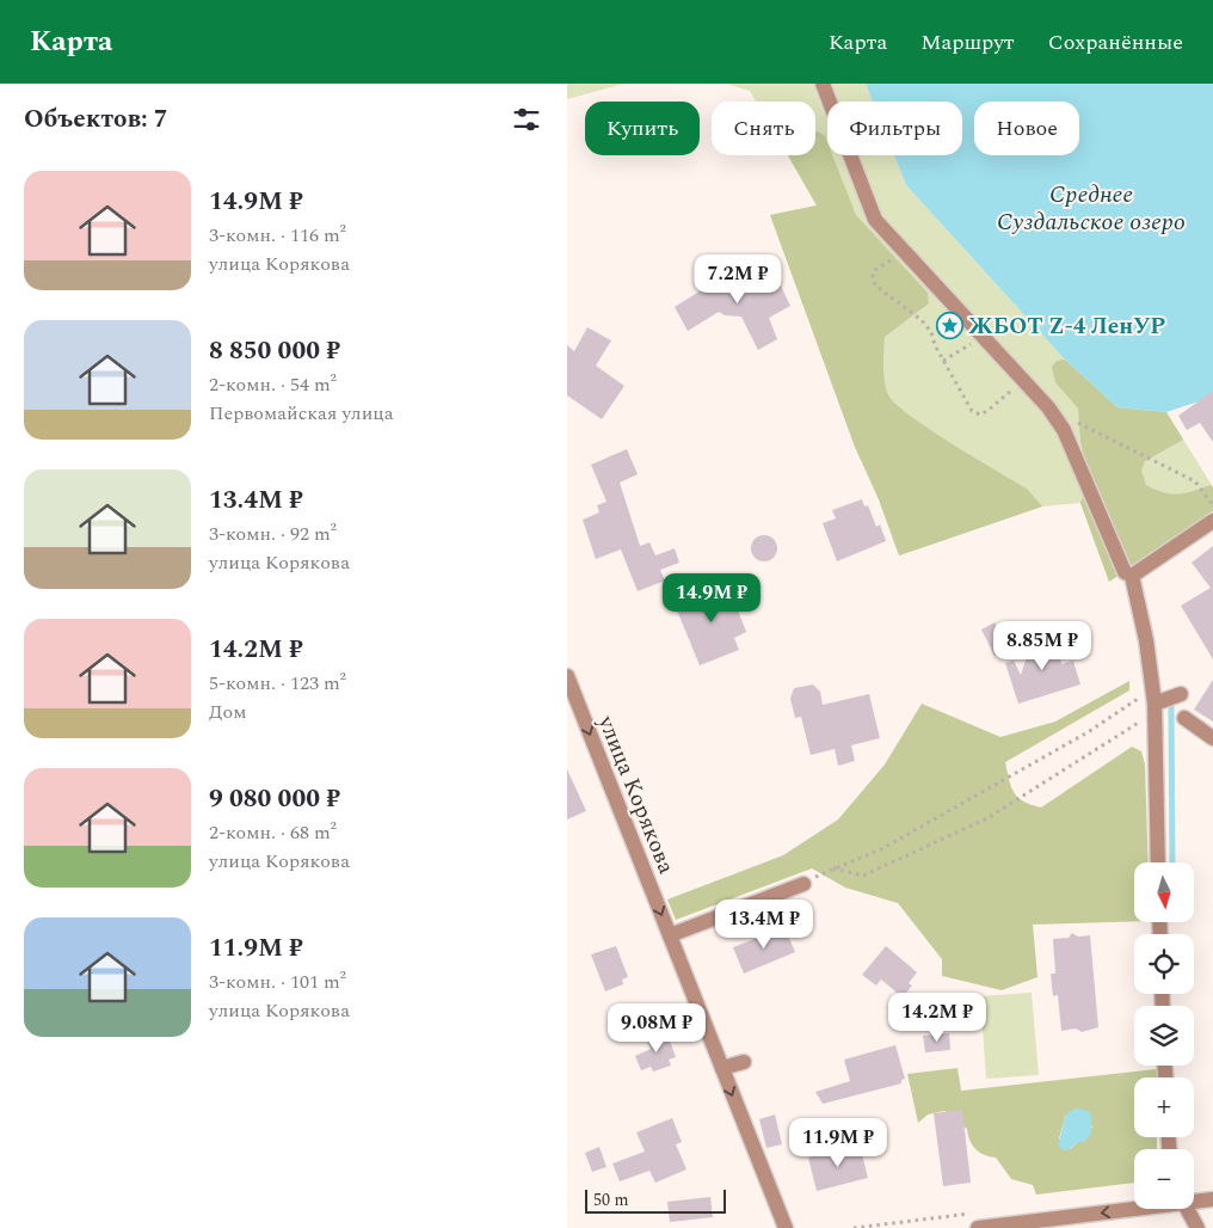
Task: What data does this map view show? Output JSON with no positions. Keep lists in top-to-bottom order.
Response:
{
  "streets": {
    "street": ["улица Корякова"]
  },
  "one_way": ["улица Корякова"],
  "water": ["Среднее Суздальское озеро"],
  "places": {
    "place": ["ЖБОТ Z-4 ЛенУР"]
  },
  "scale_bar": "50 m",
  "north": "bottom",
  "page": {
    "header": "Карта",
    "nav": ["Карта", "Маршрут", "Сохранённые"],
    "heading": "Объектов: 7",
    "chip": [
      "Купить",
      "Снять",
      "Фильтры",
      "Новое"
    ],
    "list": [
      {
        "name": "14.9M ₽",
        "note": "3-комн. · 116 m² · улица Корякова"
      },
      {
        "name": "8 850 000 ₽",
        "note": "2-комн. · 54 m² · Первомайская улица"
      },
      {
        "name": "13.4M ₽",
        "note": "3-комн. · 92 m² · улица Корякова"
      },
      {
        "name": "14.2M ₽",
        "note": "5-комн. · 123 m² · Дом"
      },
      {
        "name": "9 080 000 ₽",
        "note": "2-комн. · 68 m² · улица Корякова"
      },
      {
        "name": "11.9M ₽",
        "note": "3-комн. · 101 m² · улица Корякова"
      }
    ],
    "price": [
      "7.2M ₽",
      "14.9M ₽",
      "8.85M ₽",
      "13.4M ₽",
      "14.2M ₽",
      "9.08M ₽",
      "11.9M ₽"
    ],
    "map_buttons": ["+", "−"],
    "scale": "50 m"
  }
}
